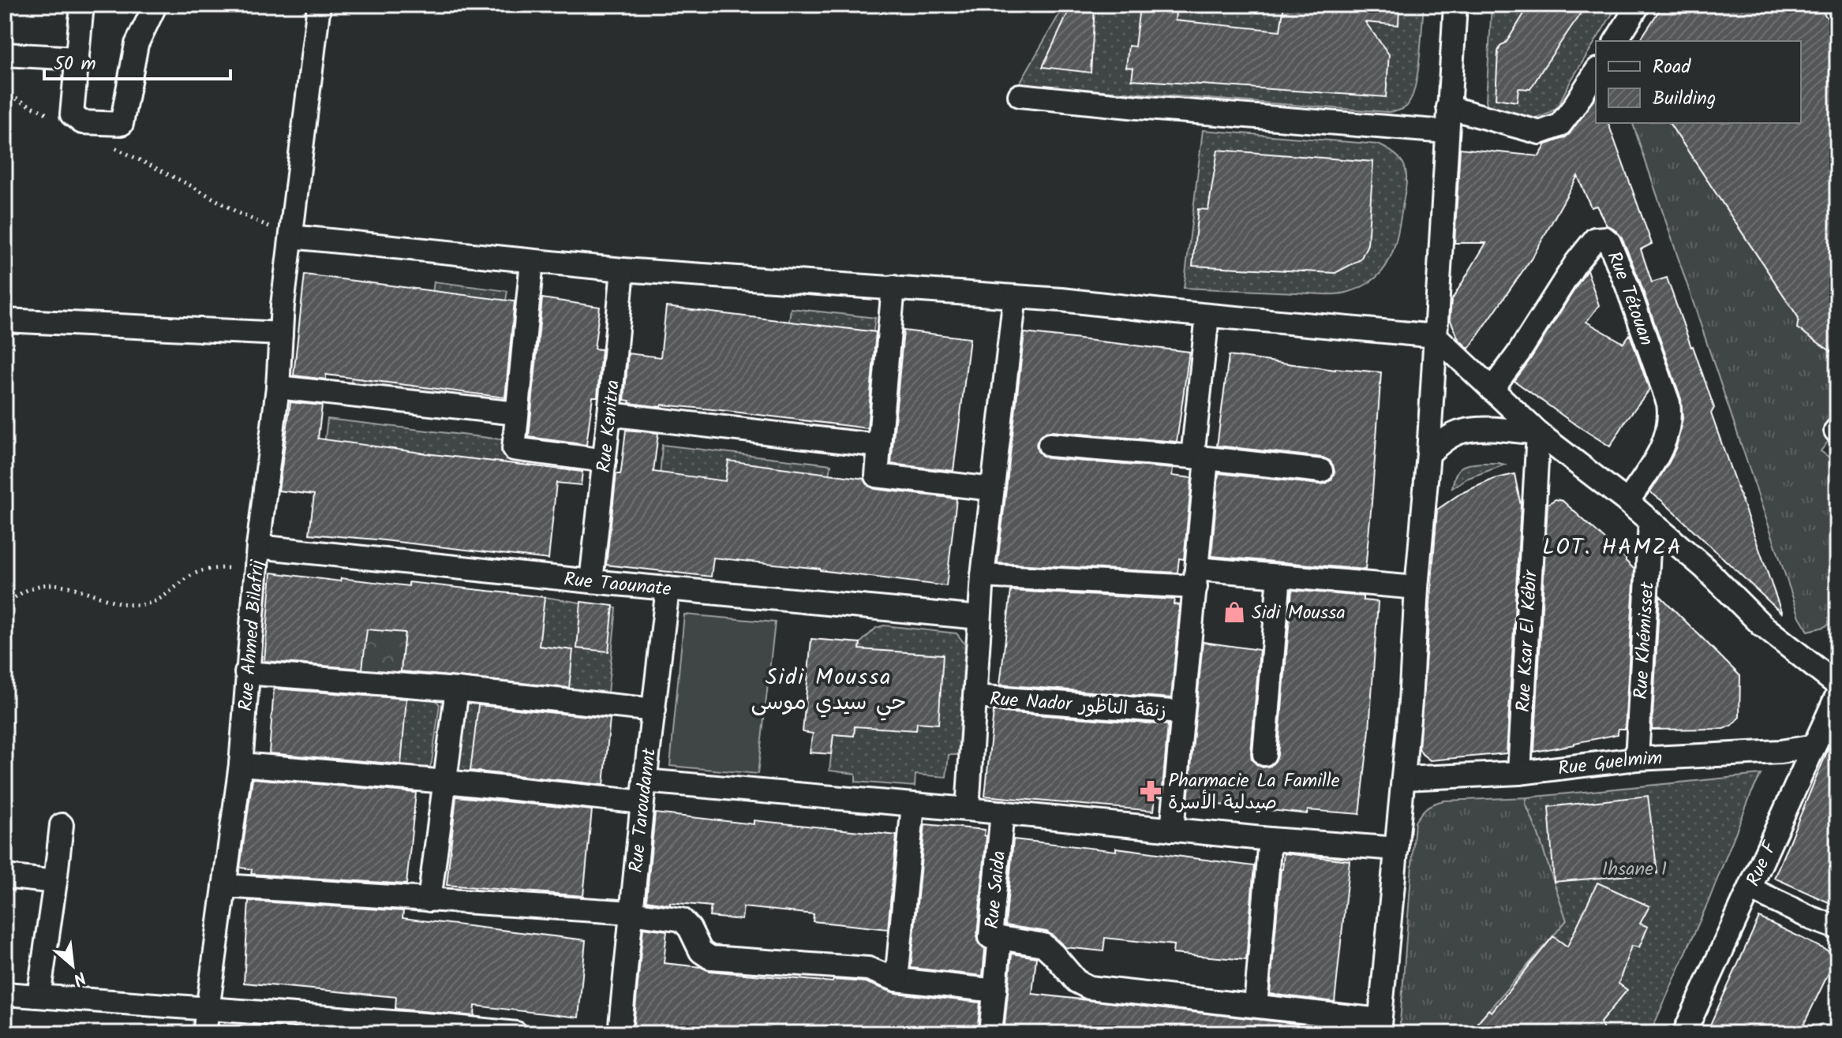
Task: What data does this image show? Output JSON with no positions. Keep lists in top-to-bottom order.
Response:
{
  "streets": {
    "street": [
      "Rue Tétouan",
      "Rue Kenitra",
      "Rue Taounate",
      "Rue Ahmed Bilafrij",
      "Rue Khémisset",
      "Rue Ksar El Kébir",
      "Rue Nador زنقة الناظور",
      "Rue Guelmim",
      "Rue Taroudannt",
      "Rue F",
      "Rue Saida"
    ]
  },
  "crossings": [
    ["Rue Kenitra", "Rue Taounate"],
    ["Rue Taounate", "Rue Ahmed Bilafrij"],
    ["Rue Taounate", "Rue Taroudannt"],
    ["Rue Khémisset", "Rue Guelmim"],
    ["Rue Ksar El Kébir", "Rue Guelmim"],
    ["Rue Guelmim", "Rue F"]
  ],
  "districts": ["LOT. HAMZA", "Sidi Moussa حي سيدي موسى"],
  "parks": ["Ihsane 1"],
  "places": {
    "shop": ["Sidi Moussa"],
    "pharmacy": ["Pharmacie La Famille صيدلية الأسرة"]
  },
  "legend": ["Road", "Building"],
  "scale_bar": "50 m",
  "north": "bottom right"
}
